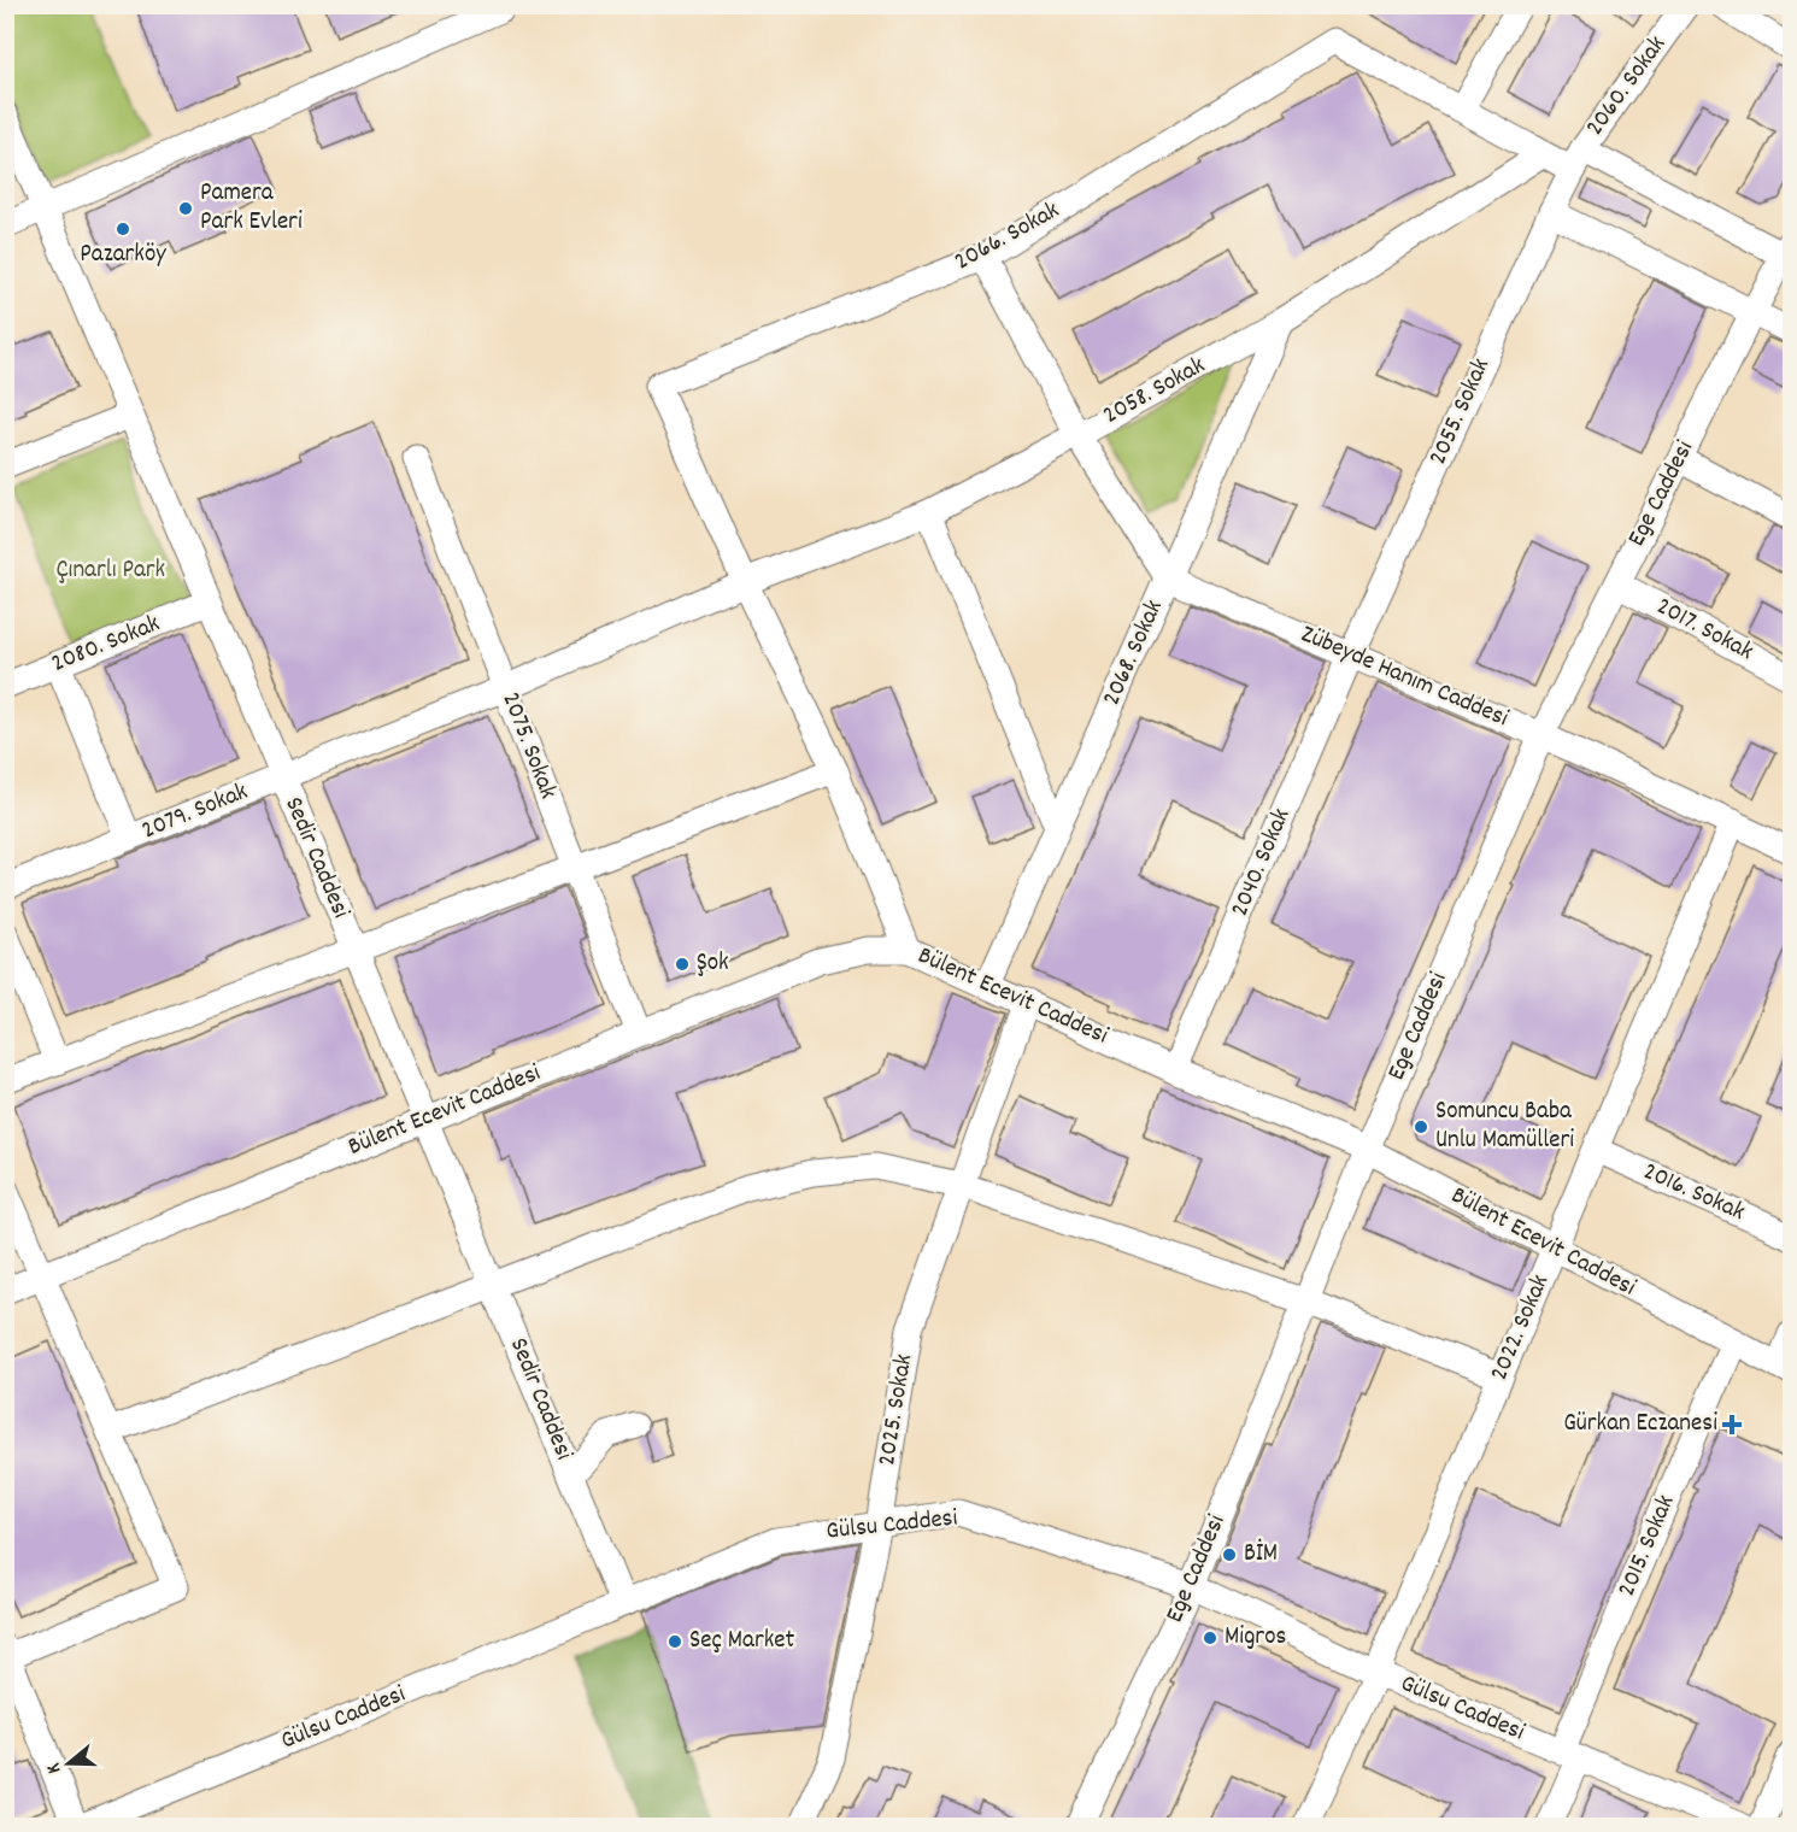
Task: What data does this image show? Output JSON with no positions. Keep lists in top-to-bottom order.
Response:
{
  "streets": {
    "street": [
      "2060. Sokak",
      "2066. Sokak",
      "2058. Sokak",
      "2055. Sokak",
      "Ege Caddesi",
      "2017. Sokak",
      "2080. Sokak",
      "2068. Sokak",
      "Zübeyde Hanım Caddesi",
      "2075. Sokak",
      "2079. Sokak",
      "Sedir Caddesi",
      "2040. Sokak",
      "Bülent Ecevit Caddesi",
      "2016. Sokak",
      "2022. Sokak",
      "2025. Sokak",
      "Gülsu Caddesi",
      "2015. Sokak"
    ]
  },
  "crossings": [
    ["2060. Sokak", "2055. Sokak"],
    ["2066. Sokak", "2058. Sokak"],
    ["2066. Sokak", "2079. Sokak"],
    ["2058. Sokak", "2068. Sokak"],
    ["2058. Sokak", "2079. Sokak"],
    ["2055. Sokak", "Zübeyde Hanım Caddesi"],
    ["2055. Sokak", "2040. Sokak"],
    ["Ege Caddesi", "2017. Sokak"],
    ["Ege Caddesi", "Zübeyde Hanım Caddesi"],
    ["Ege Caddesi", "Bülent Ecevit Caddesi"],
    ["Ege Caddesi", "Gülsu Caddesi"],
    ["2080. Sokak", "Sedir Caddesi"],
    ["2068. Sokak", "Zübeyde Hanım Caddesi"],
    ["2068. Sokak", "Bülent Ecevit Caddesi"],
    ["Zübeyde Hanım Caddesi", "2040. Sokak"],
    ["Zübeyde Hanım Caddesi", "2022. Sokak"],
    ["2075. Sokak", "2079. Sokak"],
    ["2075. Sokak", "Bülent Ecevit Caddesi"],
    ["2079. Sokak", "Sedir Caddesi"],
    ["Sedir Caddesi", "Bülent Ecevit Caddesi"],
    ["Sedir Caddesi", "Gülsu Caddesi"],
    ["2040. Sokak", "Bülent Ecevit Caddesi"],
    ["Bülent Ecevit Caddesi", "2022. Sokak"],
    ["Bülent Ecevit Caddesi", "2025. Sokak"],
    ["Bülent Ecevit Caddesi", "2015. Sokak"],
    ["2016. Sokak", "2022. Sokak"],
    ["2022. Sokak", "Gülsu Caddesi"],
    ["2025. Sokak", "Gülsu Caddesi"],
    ["Gülsu Caddesi", "2015. Sokak"]
  ],
  "parks": ["Çınarlı Park"],
  "places": {
    "other": [
      "Pamera Park Evleri",
      "Pazarköy",
      "Şok",
      "Somuncu Baba Unlu Mamülleri",
      "BİM",
      "Migros",
      "Seç Market"
    ],
    "health": ["Gürkan Eczanesi"]
  },
  "north": "left"
}
